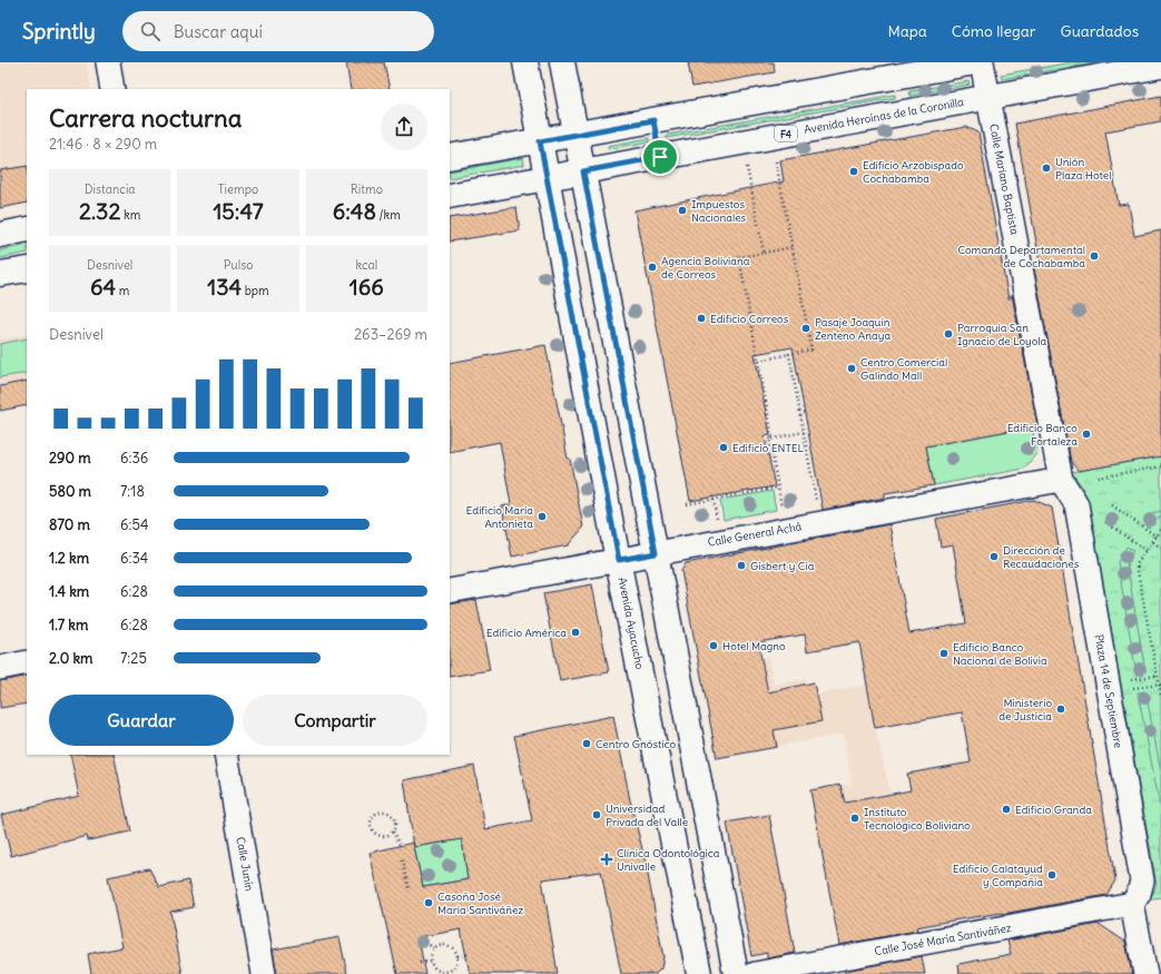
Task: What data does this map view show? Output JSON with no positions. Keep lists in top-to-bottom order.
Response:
{
  "streets": {
    "main road": ["Avenida Heroínas de la Coronilla", "F4", "Avenida Ayacucho"],
    "street": [
      "Calle Mariano Baptista",
      "Calle General Achá",
      "Plaza 14 de Septiembre",
      "Calle Junín",
      "Calle José María Santiváñez"
    ]
  },
  "crossings": [
    ["Avenida Heroínas de la Coronilla", "Calle Mariano Baptista"],
    ["Avenida Heroínas de la Coronilla", "Avenida Ayacucho"],
    ["Calle Mariano Baptista", "Calle General Achá"],
    ["Calle Mariano Baptista", "Plaza 14 de Septiembre"],
    ["Calle General Achá", "Avenida Ayacucho"],
    ["Calle General Achá", "Plaza 14 de Septiembre"],
    ["Plaza 14 de Septiembre", "Calle José María Santiváñez"]
  ],
  "places": {
    "other": [
      "Unión Plaza Hotel",
      "Edificio Arzobispado Cochabamba",
      "Impuestos Nacionales",
      "Comando Departamental de Cochabamba",
      "Agencia Boliviana de Correos",
      "Edificio Correos",
      "Pasaje Joaquín Zenteno Anaya",
      "Parroquia San Ignacio de Loyola",
      "Centro Comercial Galindo Mall",
      "Edificio Banco Fortaleza",
      "Edificio ENTEL",
      "Edificio María Antonieta",
      "Dirección de Recaudaciones",
      "Gisbert y Cia",
      "Edificio América",
      "Hotel Magno",
      "Edificio Banco Nacional de Bolivia",
      "Ministerio de Justicia",
      "Centro Gnóstico",
      "Edificio Granda",
      "Universidad Privada del Valle",
      "Instituto Tecnológico Boliviano",
      "Edificio Calatayud y Compañía",
      "Casoña José María Santiváñez"
    ],
    "health": ["Clínica Odontológica Univalle"]
  },
  "page": {
    "header": "Sprintly",
    "search": "Buscar aquí",
    "nav": ["Mapa", "Cómo llegar", "Guardados"],
    "heading": ["Carrera nocturna", "21:46 · 8 × 290 m"],
    "stats": [
      ["Distancia", "2.32 km"],
      ["Tiempo", "15:47"],
      ["Ritmo", "6:48 /km"],
      ["Desnivel", "64 m"],
      ["Pulso", "134 bpm"],
      ["kcal", "166"]
    ],
    "chart": ["Desnivel", "263–269 m"],
    "list": [
      {
        "name": "290 m",
        "note": "6:36"
      },
      {
        "name": "580 m",
        "note": "7:18"
      },
      {
        "name": "870 m",
        "note": "6:54"
      },
      {
        "name": "1.2 km",
        "note": "6:34"
      },
      {
        "name": "1.4 km",
        "note": "6:28"
      },
      {
        "name": "1.7 km",
        "note": "6:28"
      },
      {
        "name": "2.0 km",
        "note": "7:25"
      }
    ],
    "buttons": ["Guardar", "Compartir"]
  }
}
